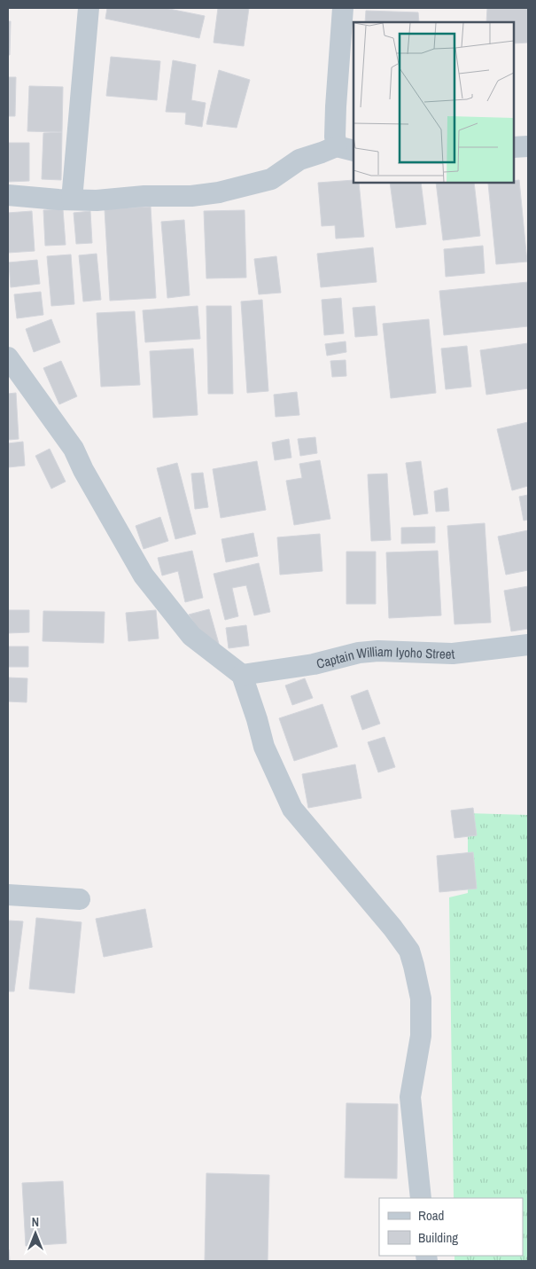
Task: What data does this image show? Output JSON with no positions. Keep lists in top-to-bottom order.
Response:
{
  "streets": {
    "street": ["Captain William Iyoho Street"]
  },
  "legend": ["Road", "Building"],
  "north": "top"
}
